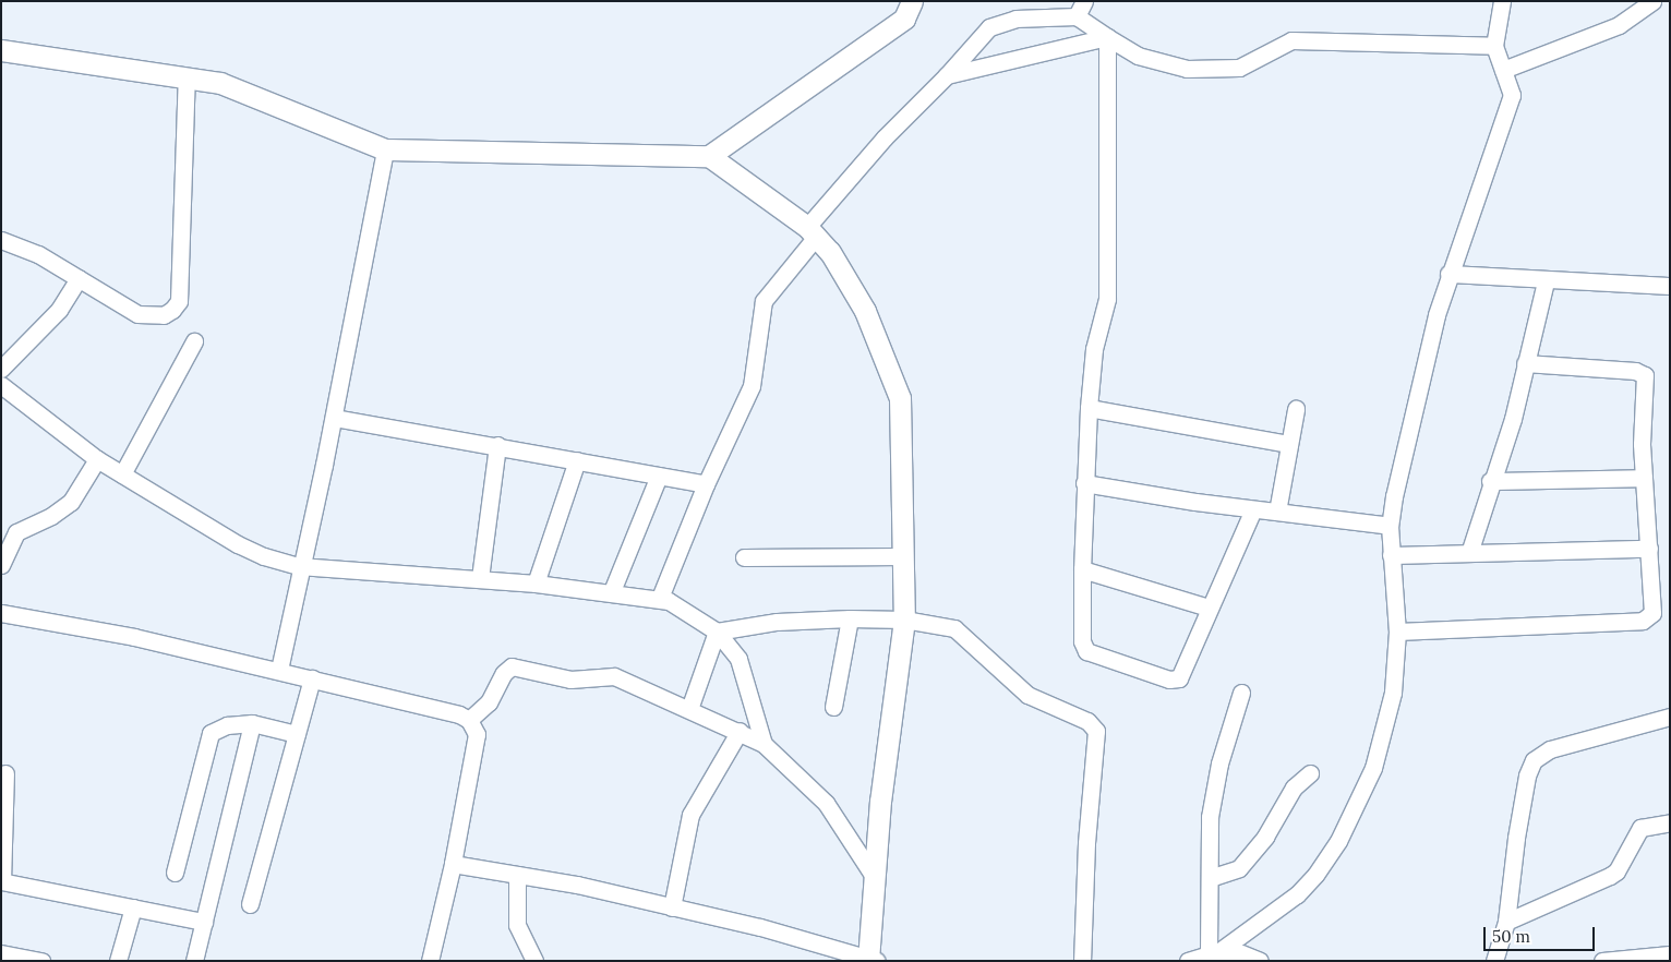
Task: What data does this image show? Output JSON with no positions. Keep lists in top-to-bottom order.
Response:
{
  "scale_bar": "50 m"
}
